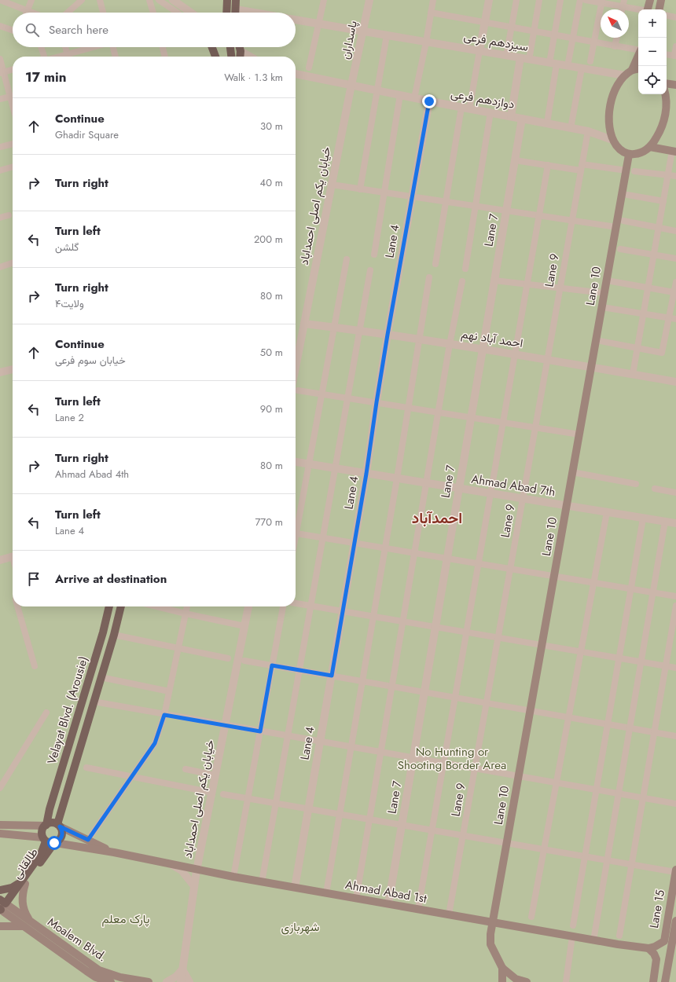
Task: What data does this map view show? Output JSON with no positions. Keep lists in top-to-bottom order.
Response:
{
  "streets": {
    "main road": [
      "Lane 10",
      "Velayat Blvd. (Arousie)",
      "طالقانی",
      "Ahmad Abad 1st",
      "Lane 15",
      "Moalem Blvd."
    ],
    "street": [
      "پاسداران",
      "سیزدهم فرعی",
      "دوازدهم فرعی",
      "خیابان یکم اصلی احمداباد",
      "Lane 7",
      "Lane 4",
      "Lane 9",
      "احمد آباد نهم",
      "Ahmad Abad 7th"
    ]
  },
  "crossings": [
    ["پاسداران", "سیزدهم فرعی"],
    ["پاسداران", "دوازدهم فرعی"],
    ["پاسداران", "خیابان یکم اصلی احمداباد"],
    ["دوازدهم فرعی", "خیابان یکم اصلی احمداباد"],
    ["دوازدهم فرعی", "Lane 7"],
    ["دوازدهم فرعی", "Lane 4"],
    ["دوازدهم فرعی", "Lane 9"],
    ["خیابان یکم اصلی احمداباد", "احمد آباد نهم"],
    ["خیابان یکم اصلی احمداباد", "Ahmad Abad 1st"],
    ["Lane 7", "احمد آباد نهم"],
    ["Lane 7", "Ahmad Abad 7th"],
    ["Lane 7", "Ahmad Abad 1st"],
    ["Lane 4", "احمد آباد نهم"],
    ["Lane 4", "Ahmad Abad 7th"],
    ["Lane 4", "Ahmad Abad 1st"],
    ["Lane 9", "احمد آباد نهم"],
    ["Lane 9", "Ahmad Abad 7th"],
    ["Lane 9", "Ahmad Abad 1st"],
    ["Lane 10", "احمد آباد نهم"],
    ["Lane 10", "Ahmad Abad 7th"],
    ["Lane 10", "Ahmad Abad 1st"],
    ["Velayat Blvd. (Arousie)", "طالقانی"],
    ["طالقانی", "Moalem Blvd."],
    ["Ahmad Abad 1st", "Lane 15"]
  ],
  "districts": ["احمدآباد"],
  "parks": ["No Hunting or Shooting Border Area", "پارک معلم", "شهربازی"],
  "north": "top left",
  "page": {
    "map_buttons": ["+", "−"],
    "search": "Search here",
    "heading": ["17 min", "Walk · 1.3 km"],
    "list": [
      ["Continue", "Ghadir Square", "30 m"],
      ["Turn right", "40 m"],
      ["Turn left", "گلشن", "200 m"],
      ["Turn right", "ولایت۴", "80 m"],
      ["Continue", "خیابان سوم فرعی", "50 m"],
      ["Turn left", "Lane 2", "90 m"],
      ["Turn right", "Ahmad Abad 4th", "80 m"],
      ["Turn left", "Lane 4", "770 m"],
      "Arrive at destination"
    ]
  }
}
